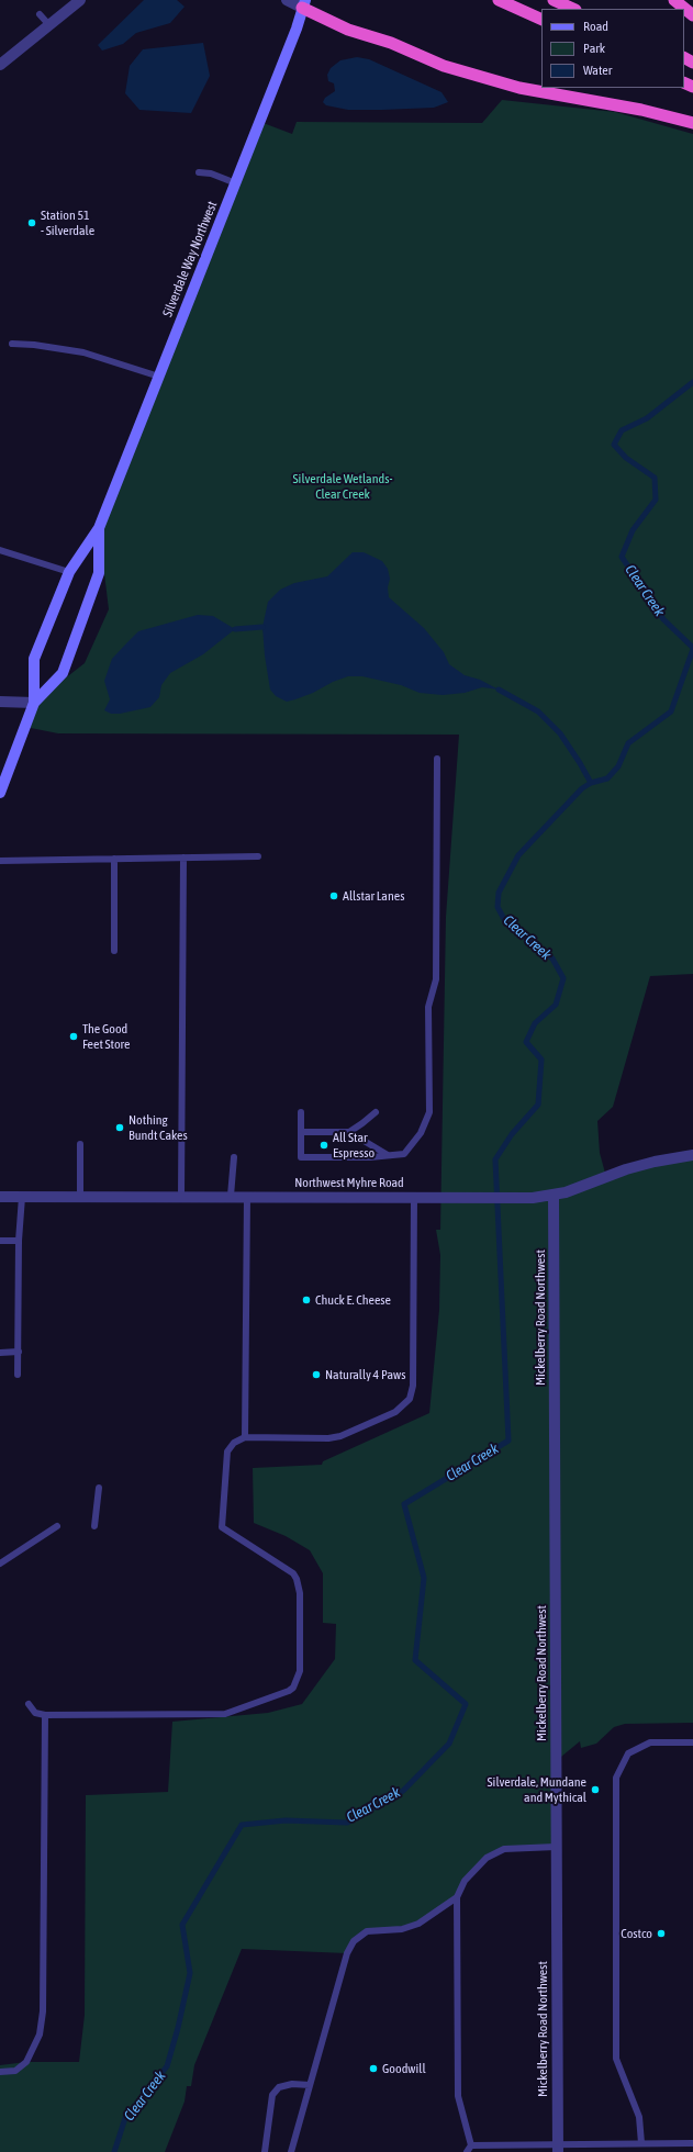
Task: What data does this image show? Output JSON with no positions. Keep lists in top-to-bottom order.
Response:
{
  "streets": {
    "main road": ["Silverdale Way Northwest"],
    "street": ["Northwest Myhre Road", "Mickelberry Road Northwest"]
  },
  "crossings": [
    ["Northwest Myhre Road", "Mickelberry Road Northwest"]
  ],
  "water": ["Clear Creek"],
  "parks": ["Silverdale Wetlands- Clear Creek"],
  "places": [
    "Station 51 - Silverdale",
    "Allstar Lanes",
    "The Good Feet Store",
    "Nothing Bundt Cakes",
    "All Star Espresso",
    "Chuck E. Cheese",
    "Naturally 4 Paws",
    "Silverdale, Mundane and Mythical",
    "Costco",
    "Goodwill"
  ],
  "legend": ["Road", "Park", "Water"]
}
